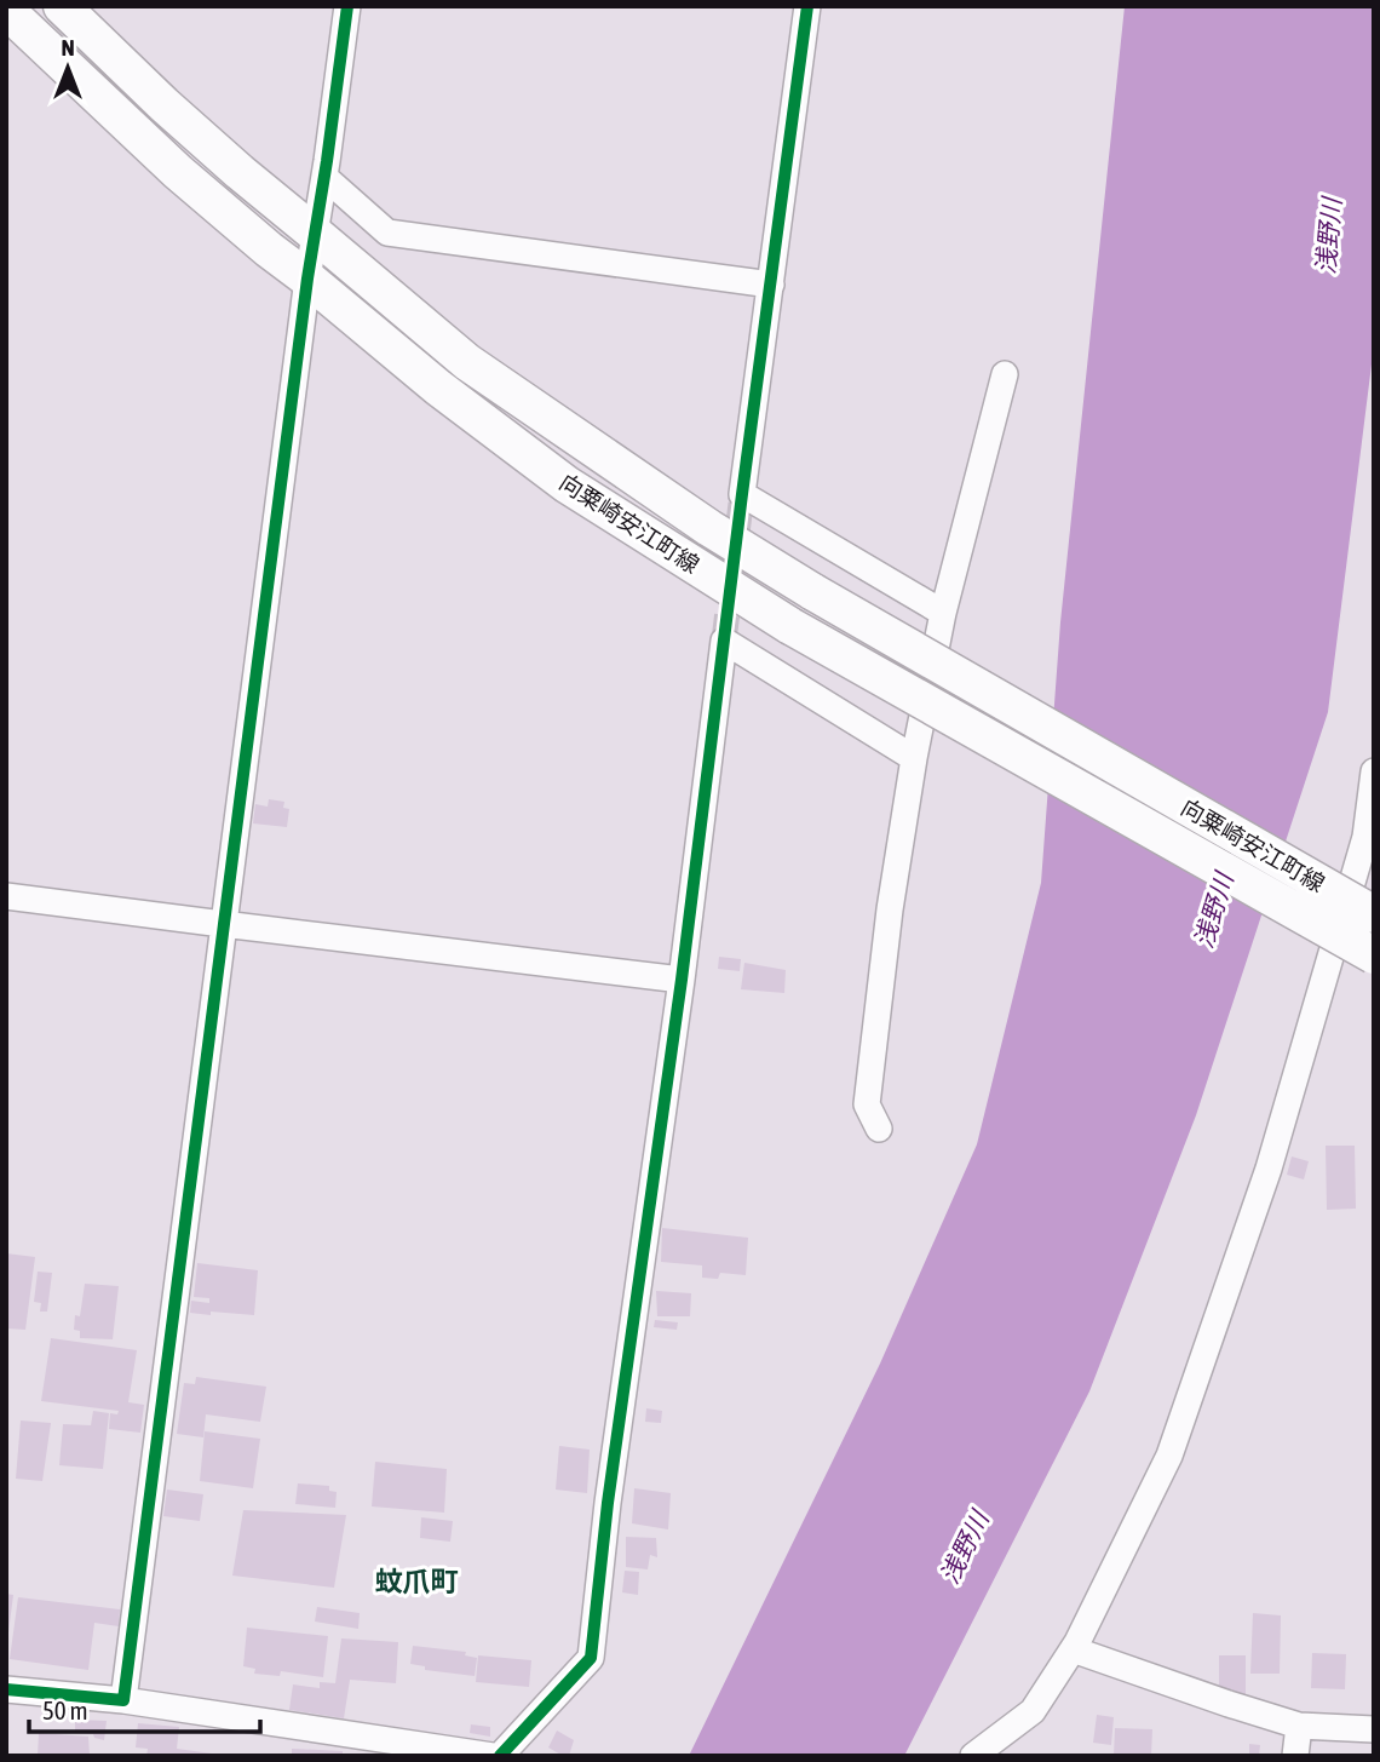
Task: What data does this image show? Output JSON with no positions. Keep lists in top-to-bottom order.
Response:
{
  "streets": {
    "main road": ["向粟崎安江町線"]
  },
  "districts": ["蚊爪町"],
  "water": ["浅野川"],
  "scale_bar": "50 m",
  "north": "top"
}
